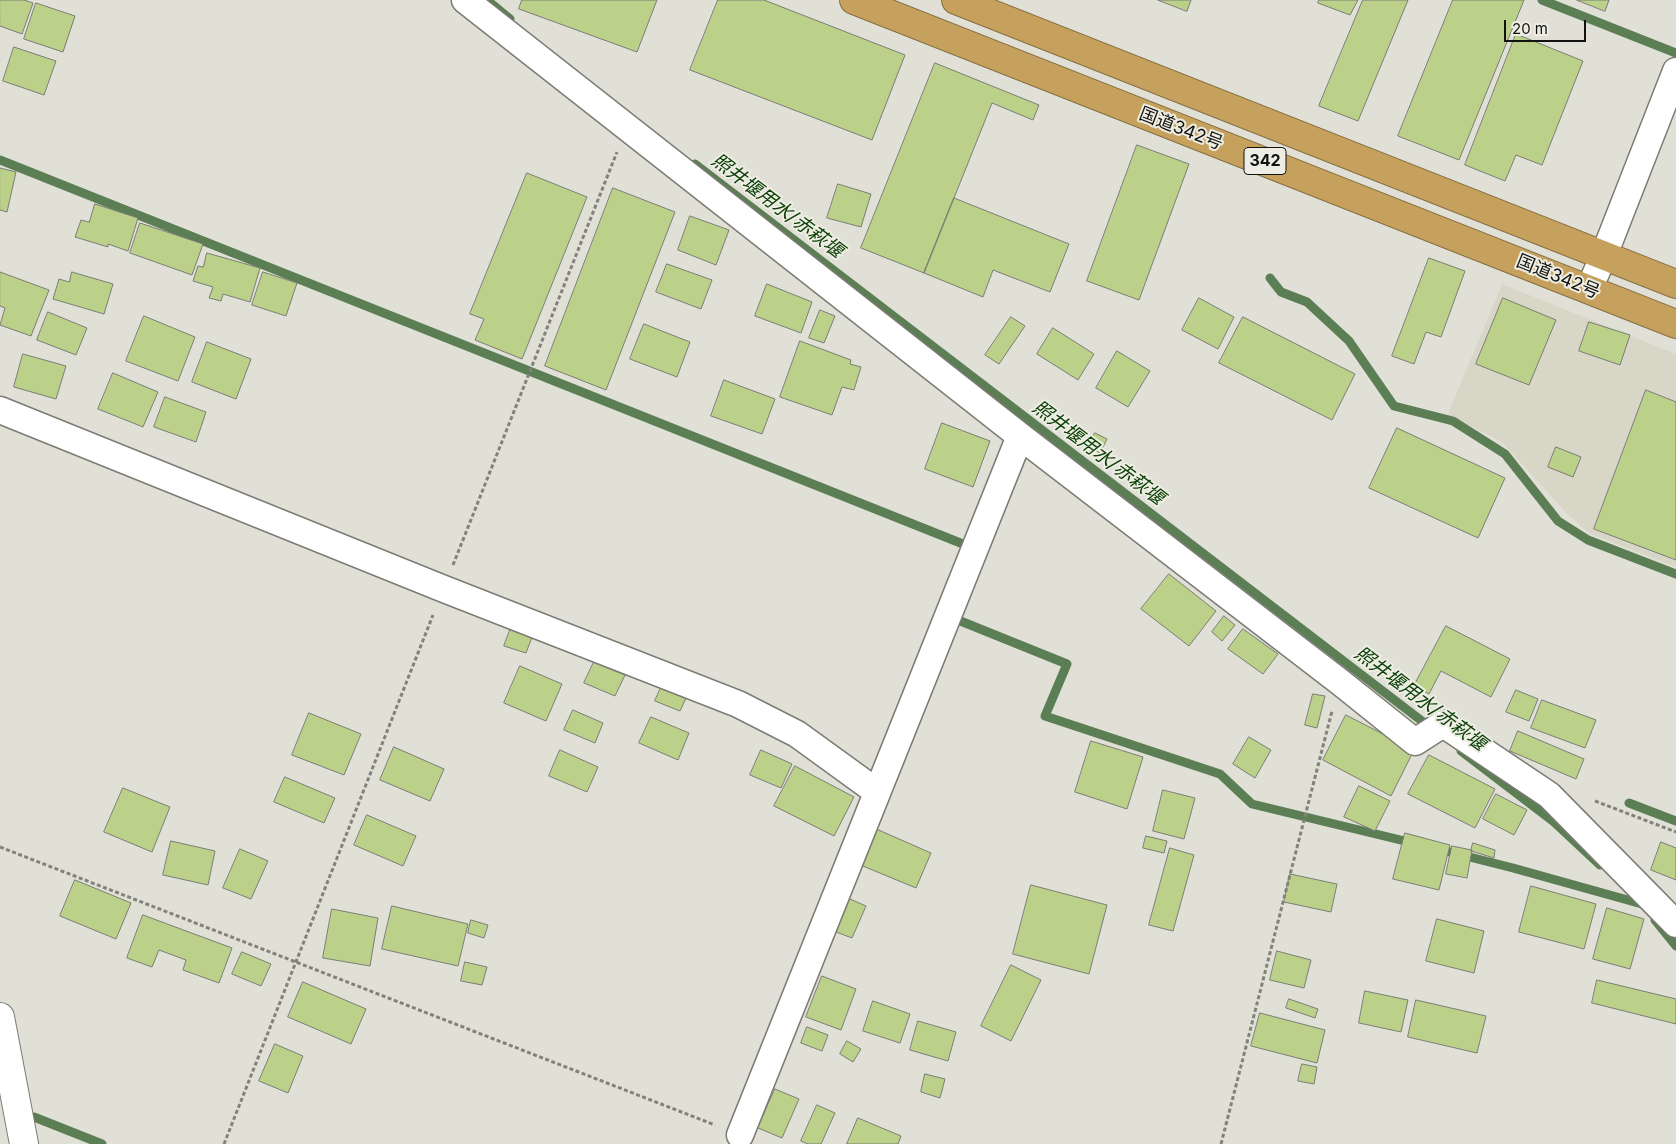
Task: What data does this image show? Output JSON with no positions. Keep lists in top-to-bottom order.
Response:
{
  "streets": {
    "highway": ["国道342号", "342"]
  },
  "water": ["照井堰用水/赤萩堰"],
  "scale_bar": "20 m"
}
